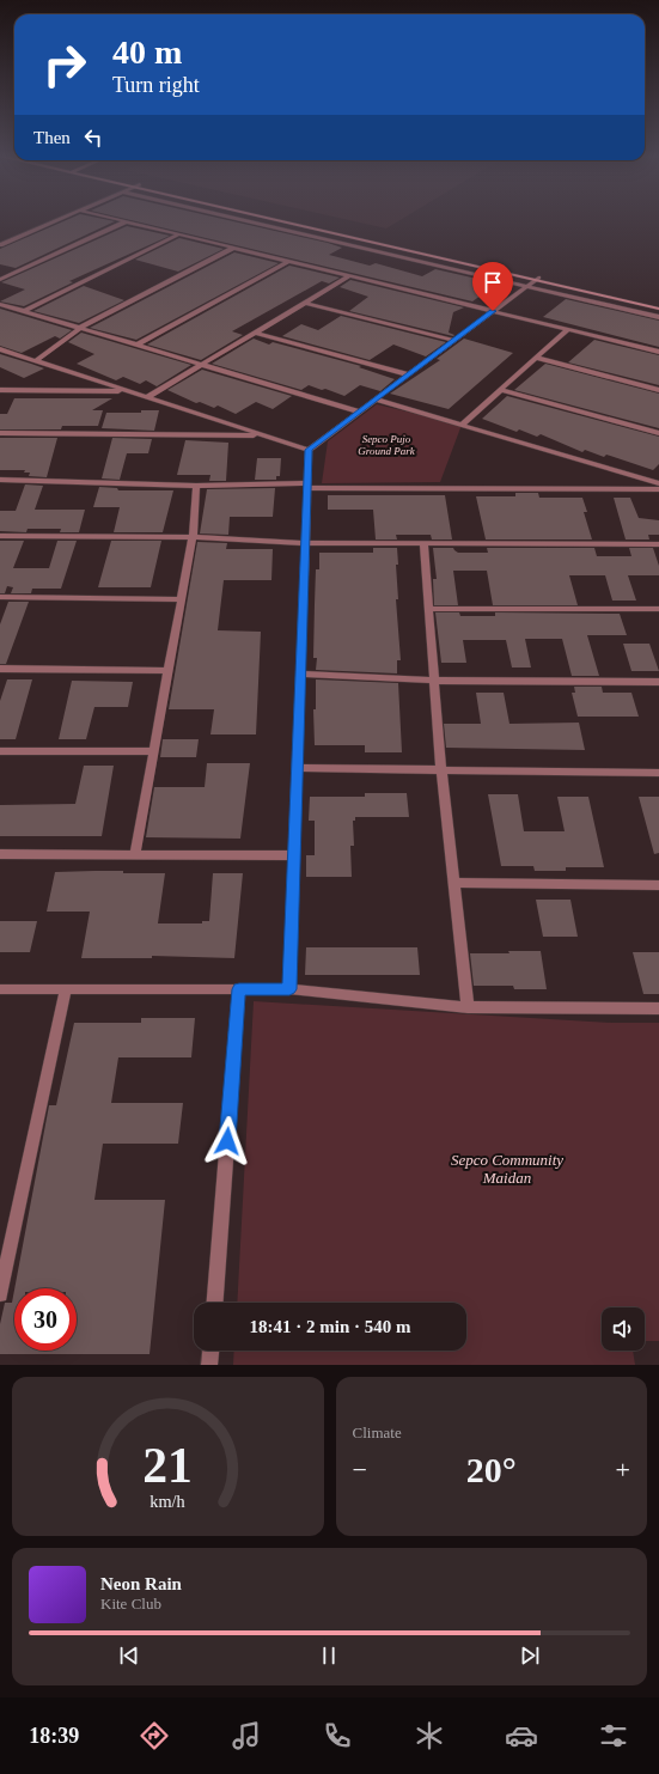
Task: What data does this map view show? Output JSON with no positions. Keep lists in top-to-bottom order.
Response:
{
  "parks": ["Sepco Pujo Ground Park", "Sepco Community Maidan"],
  "page": {
    "turn": ["40 m", "Turn right"],
    "then": "Then",
    "limit": "30",
    "trip": "18:41 · 2 min · 540 m",
    "tile": "Climate",
    "heat": ["−", "20°", "+"],
    "song": ["Neon Rain", "Kite Club"],
    "tabs": "18:39",
    "gauge": ["21", "km/h"]
  }
}
